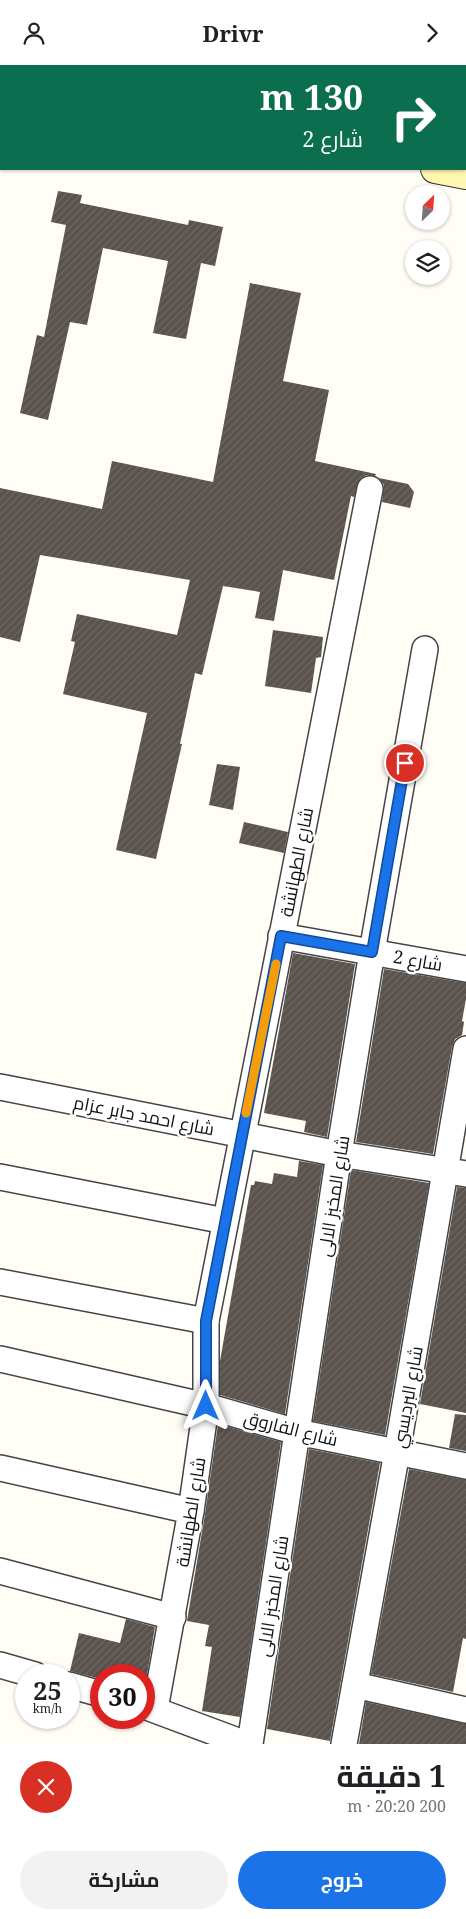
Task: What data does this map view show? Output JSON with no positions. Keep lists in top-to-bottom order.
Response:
{
  "streets": {
    "street": [
      "شارع الطهانشة",
      "شارع 2",
      "شارع احمد جابر عزام",
      "شارع المخبز الالى",
      "شارع البرديسي",
      "شارع الفاروق"
    ]
  },
  "crossings": [
    ["شارع الطهانشة", "شارع 2"],
    ["شارع الطهانشة", "شارع احمد جابر عزام"],
    ["شارع الطهانشة", "شارع الفاروق"],
    ["شارع 2", "شارع المخبز الالى"],
    ["شارع احمد جابر عزام", "شارع المخبز الالى"],
    ["شارع احمد جابر عزام", "شارع البرديسي"],
    ["شارع المخبز الالى", "شارع الفاروق"],
    ["شارع البرديسي", "شارع الفاروق"]
  ],
  "north": "top right",
  "page": {
    "header": "Drivr",
    "turn": ["130 m", "شارع 2"],
    "speed": "25 km/h",
    "limit": "30",
    "heading": ["1 دقيقة", "200 m · 20:20"],
    "buttons": ["خروج", "مشاركة"]
  }
}
